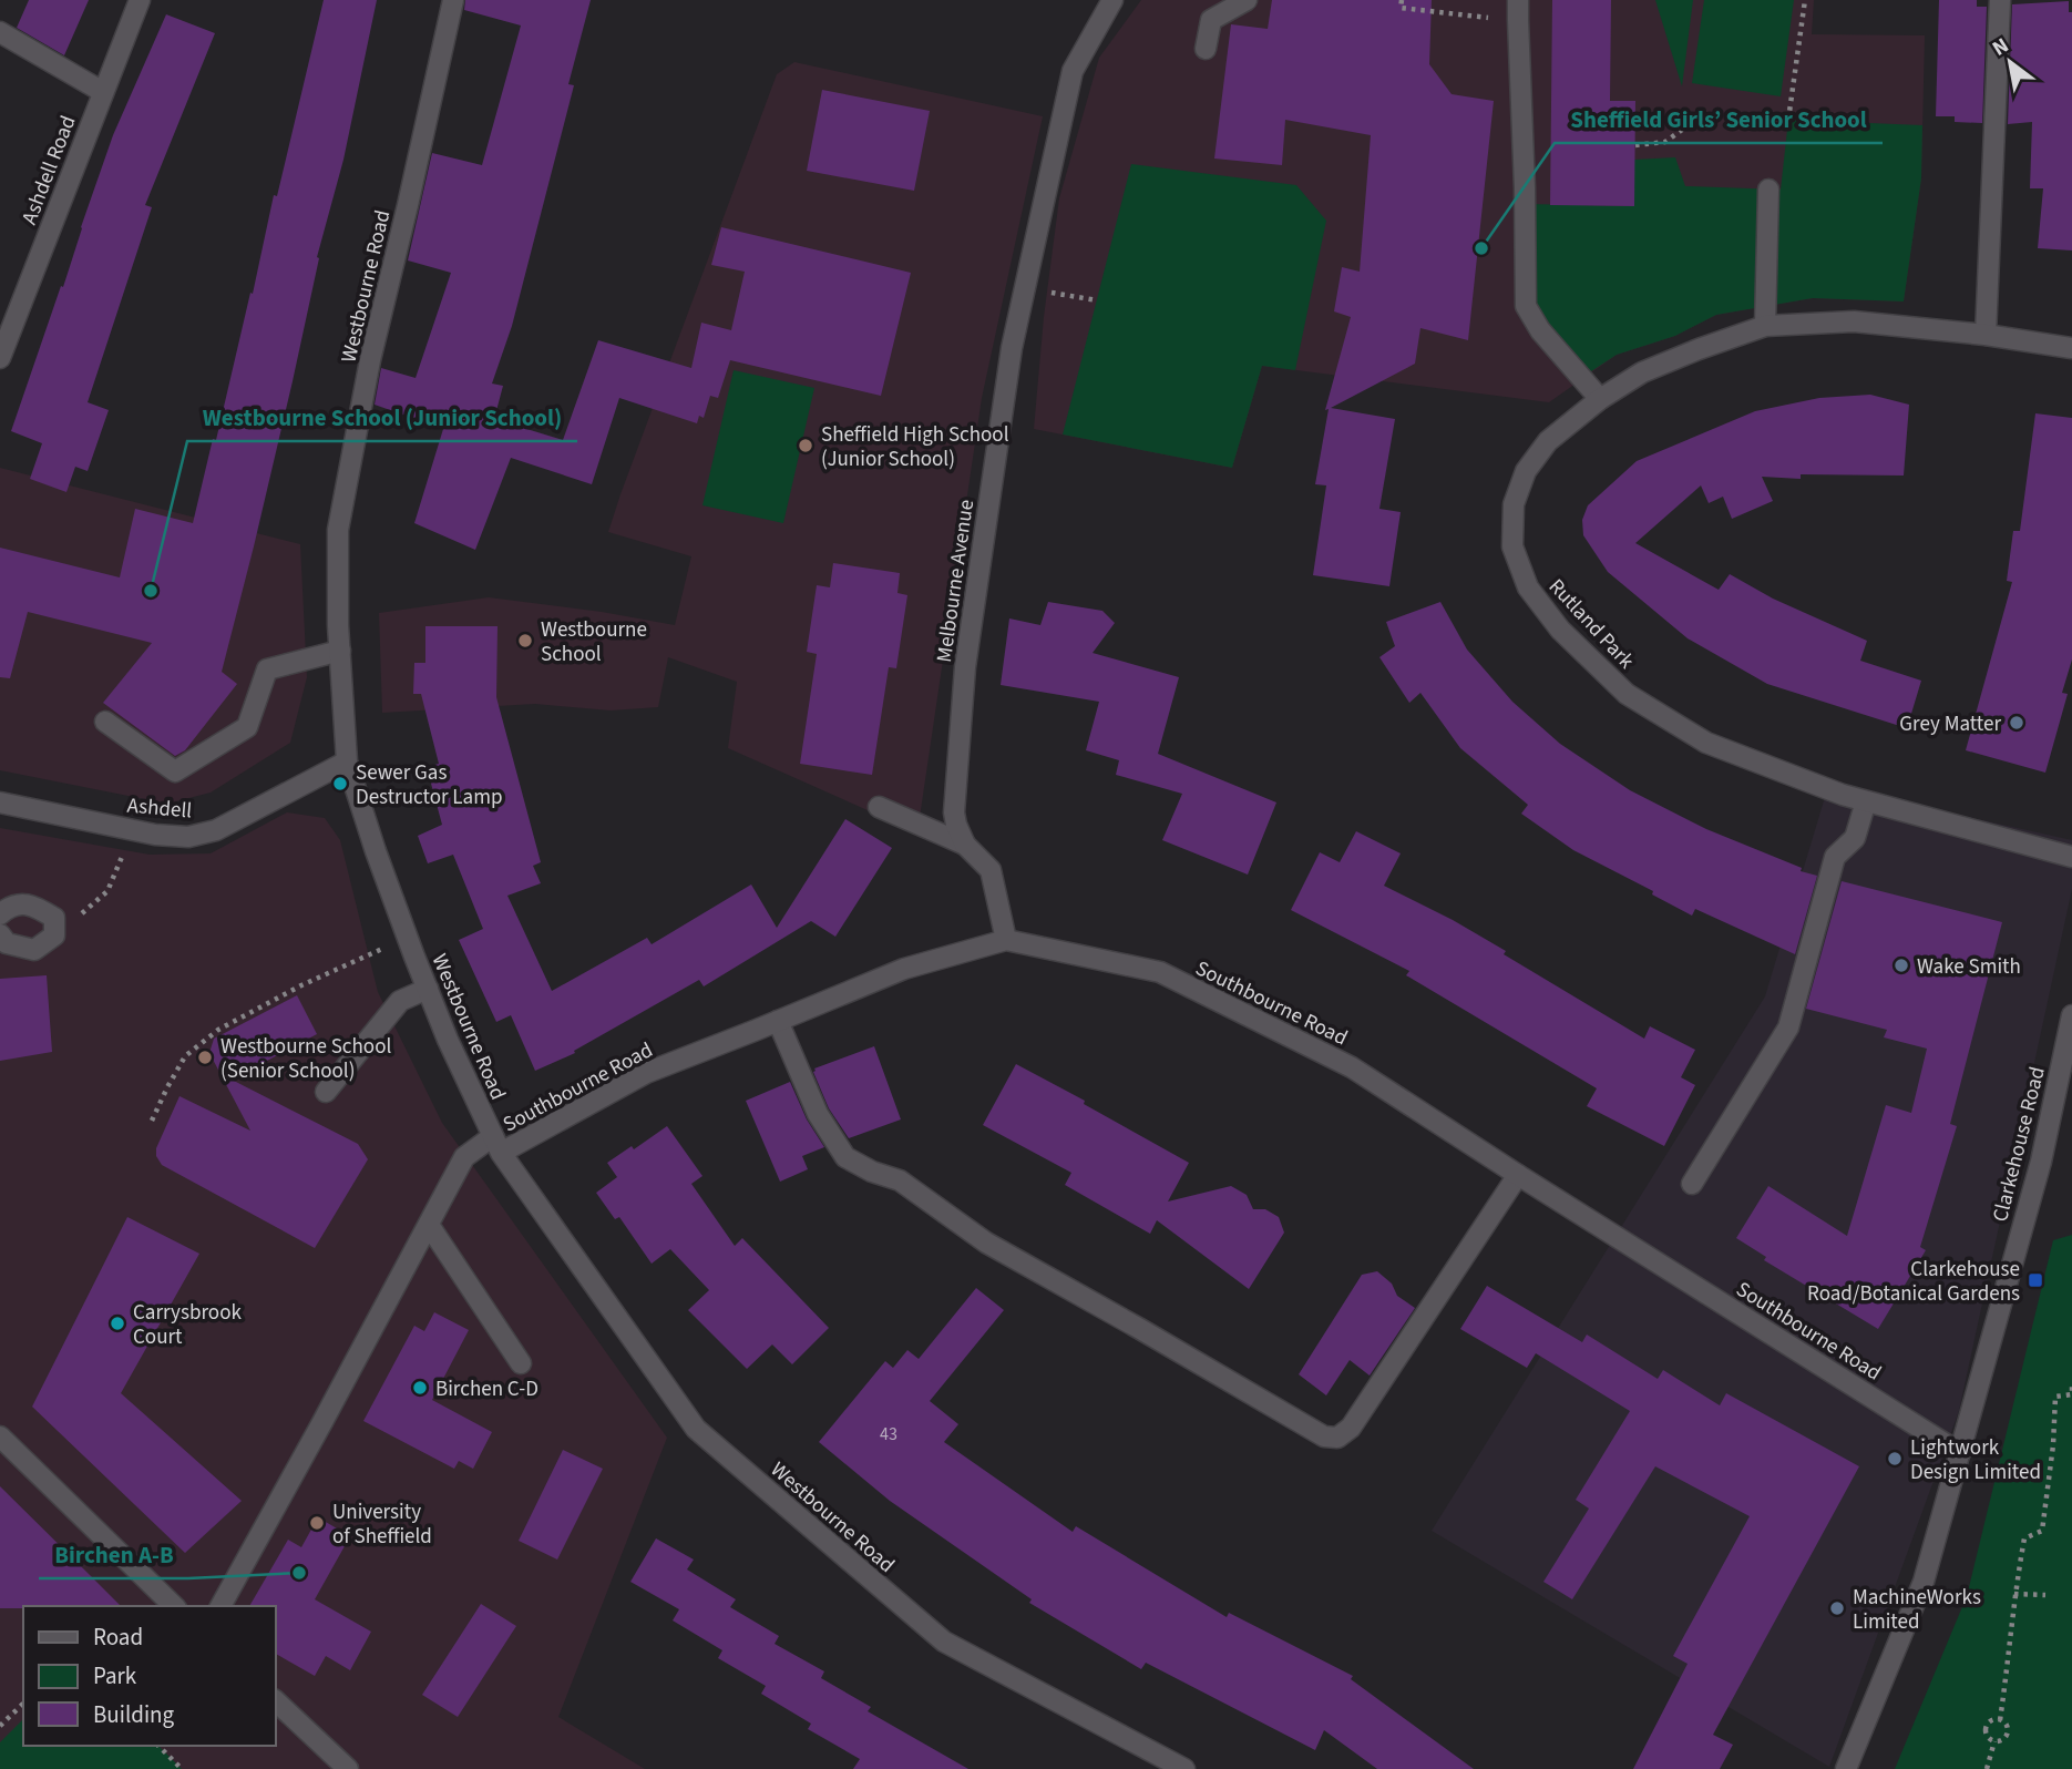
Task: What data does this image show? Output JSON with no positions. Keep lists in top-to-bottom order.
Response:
{
  "streets": {
    "street": [
      "Ashdell Road",
      "Westbourne Road",
      "Melbourne Avenue",
      "Rutland Park",
      "Ashdell",
      "Southbourne Road",
      "Clarkehouse Road"
    ]
  },
  "crossings": [
    ["Westbourne Road", "Ashdell"],
    ["Westbourne Road", "Southbourne Road"],
    ["Melbourne Avenue", "Southbourne Road"],
    ["Southbourne Road", "Clarkehouse Road"]
  ],
  "places": {
    "other": [
      "Sheffield Girls’ Senior School",
      "Sheffield High School (Junior School)",
      "Westbourne School (Junior School)",
      "Westbourne School",
      "Grey Matter",
      "Sewer Gas Destructor Lamp",
      "Wake Smith",
      "Westbourne School (Senior School)",
      "Carrysbrook Court",
      "Birchen C-D",
      "Lightwork Design Limited",
      "University of Sheffield",
      "Birchen A-B",
      "MachineWorks Limited"
    ],
    "transit": ["Clarkehouse Road/Botanical Gardens"]
  },
  "house_numbers": ["43"],
  "legend": ["Road", "Park", "Building"],
  "north": "top left"
}
